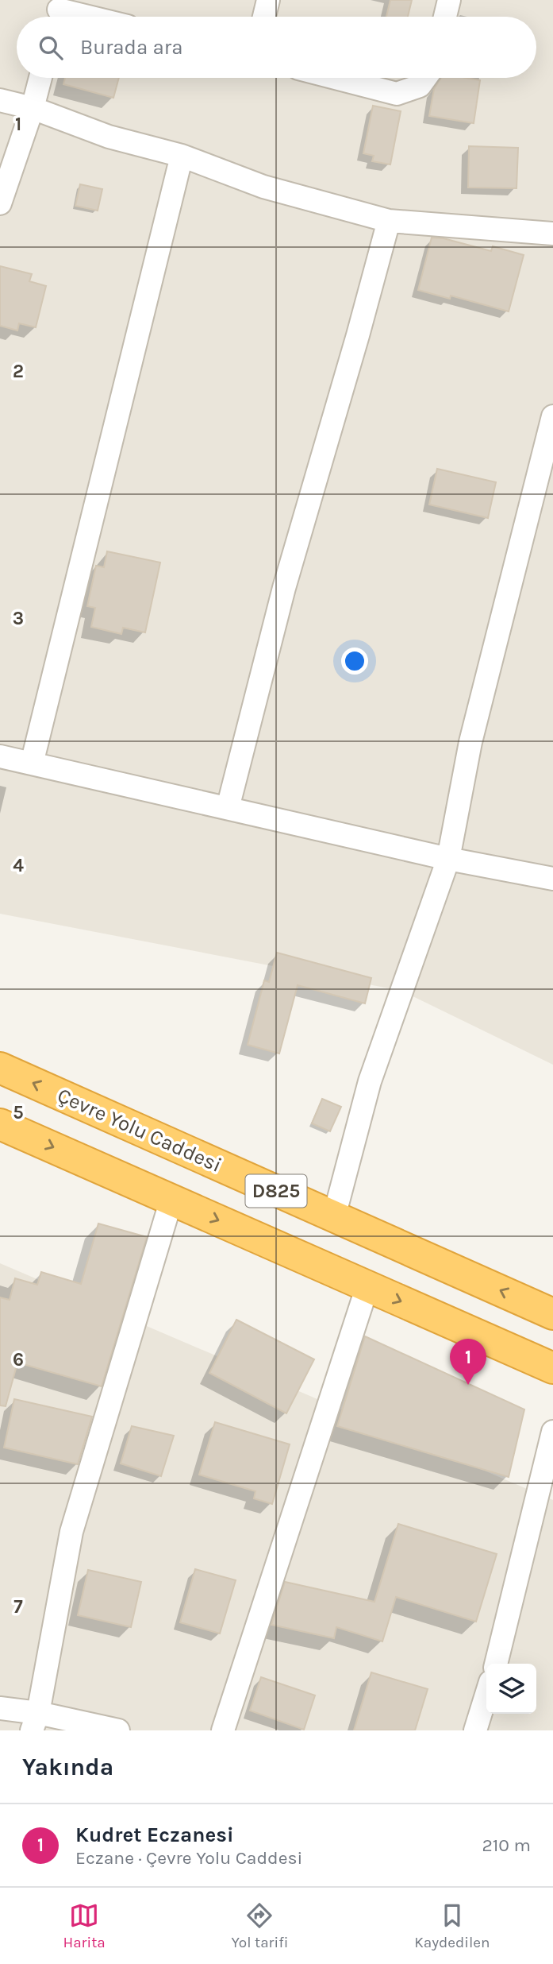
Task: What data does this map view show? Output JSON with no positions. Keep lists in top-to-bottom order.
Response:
{
  "streets": {
    "highway": ["Çevre Yolu Caddesi", "D825"]
  },
  "page": {
    "search": "Burada ara",
    "pins": "1",
    "heading": "Yakında",
    "list": [
      {
        "mark": "1",
        "name": "Kudret Eczanesi",
        "note": "Eczane · Çevre Yolu Caddesi",
        "value": "210 m"
      }
    ],
    "nav": ["Harita", "Yol tarifi", "Kaydedilen"]
  },
  "grid": {
    "rows": [
      "1",
      "2",
      "3",
      "4",
      "5",
      "6",
      "7"
    ]
  }
}
